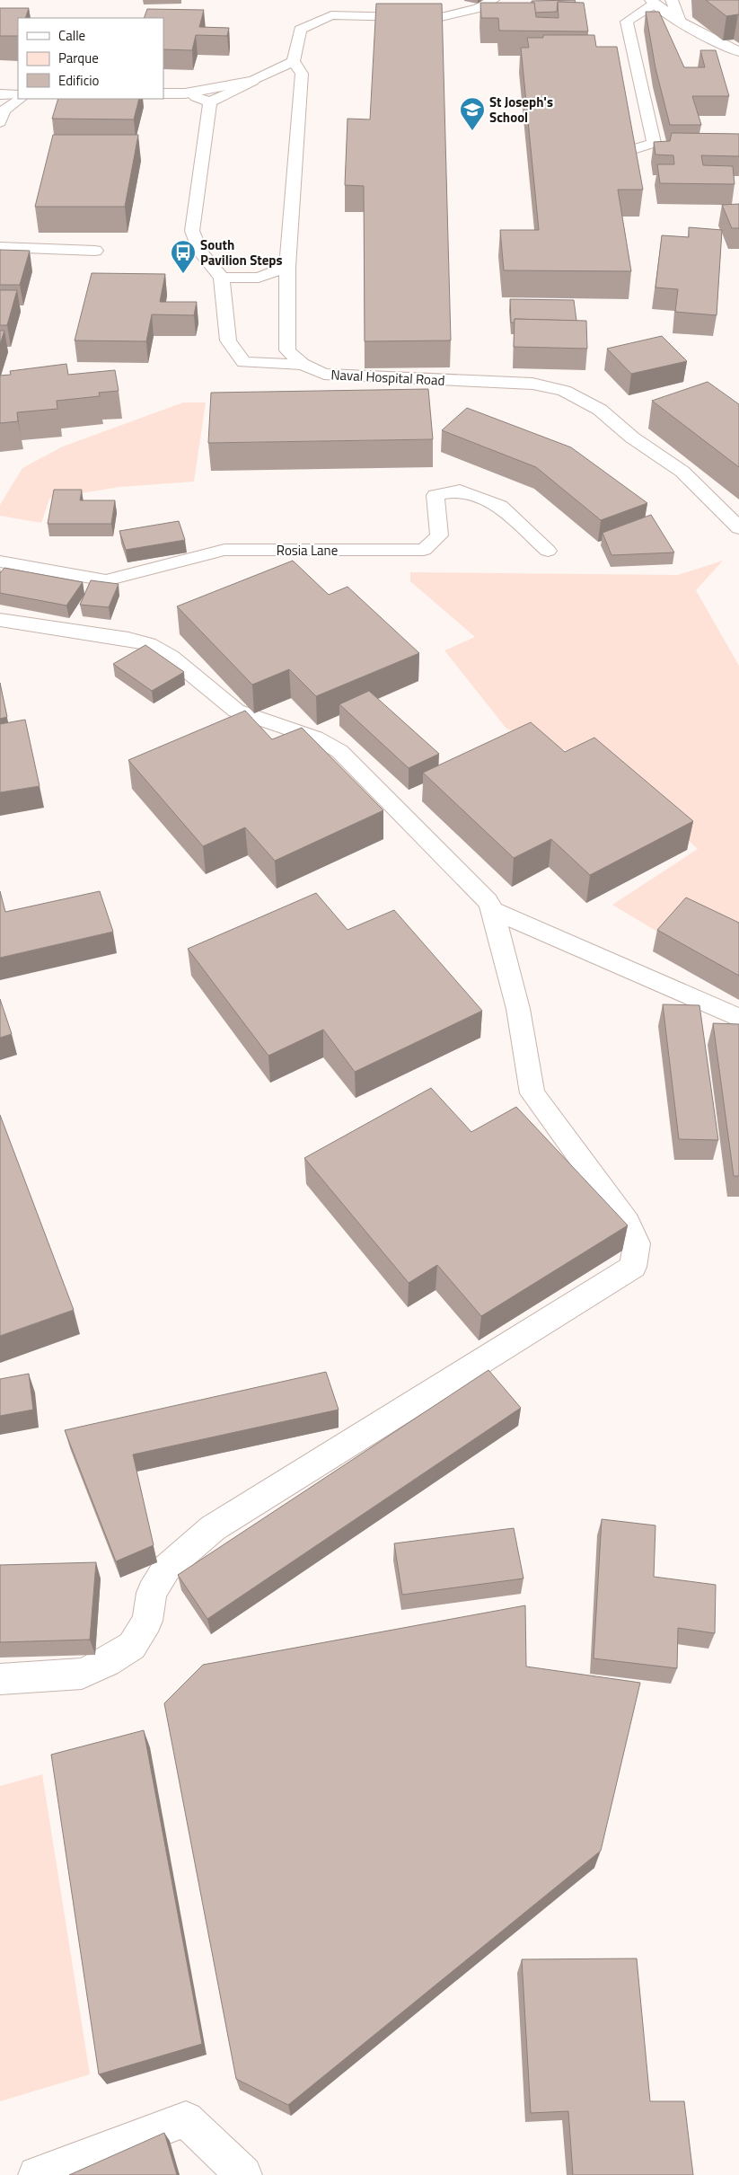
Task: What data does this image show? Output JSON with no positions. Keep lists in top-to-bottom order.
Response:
{
  "streets": {
    "street": ["Naval Hospital Road", "Rosia Lane"]
  },
  "places": {
    "school or university": ["St Joseph's School"],
    "bus stop": ["South Pavilion Steps"]
  },
  "legend": ["Calle", "Parque", "Edificio"]
}
